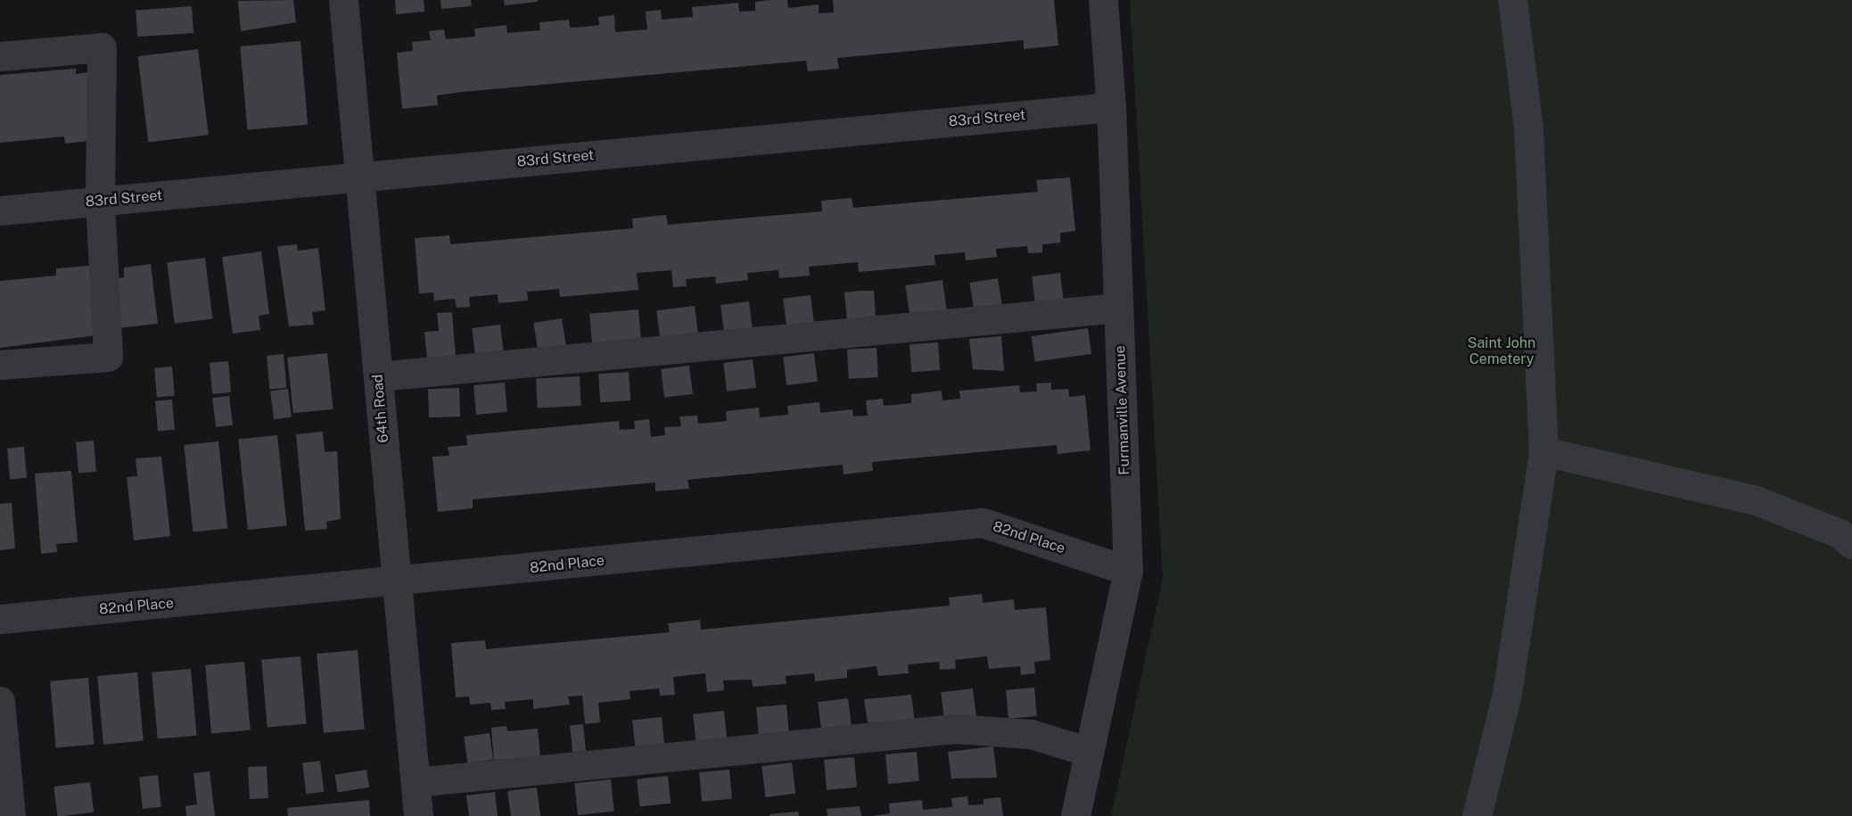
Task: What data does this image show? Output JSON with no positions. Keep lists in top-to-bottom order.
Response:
{
  "streets": {
    "street": [
      "83rd Street",
      "64th Road",
      "Furmanville Avenue",
      "82nd Place"
    ]
  },
  "crossings": [
    ["83rd Street", "64th Road"],
    ["83rd Street", "Furmanville Avenue"],
    ["64th Road", "82nd Place"],
    ["Furmanville Avenue", "82nd Place"]
  ],
  "parks": ["Saint John Cemetery"]
}
